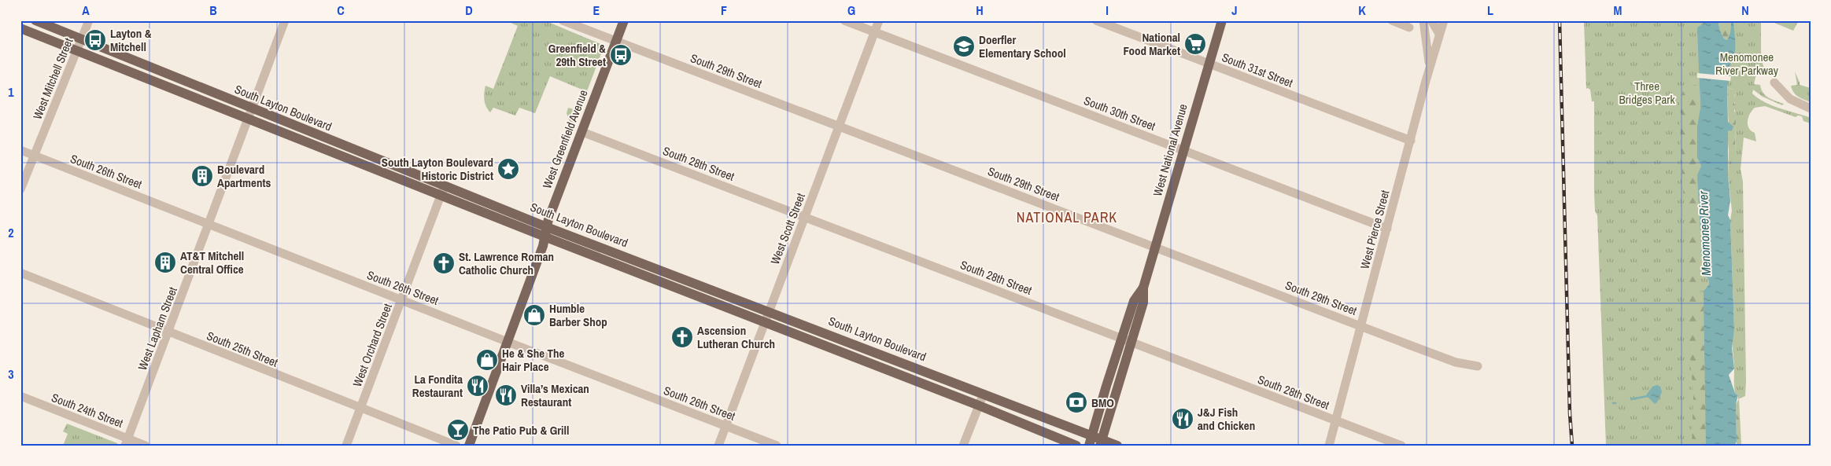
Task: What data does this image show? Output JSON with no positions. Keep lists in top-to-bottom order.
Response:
{
  "streets": {
    "main road": ["South Layton Boulevard", "West Greenfield Avenue", "West National Avenue"],
    "street": [
      "South 31st Street",
      "South 29th Street",
      "West Mitchell Street",
      "South 30th Street",
      "South 28th Street",
      "South 26th Street",
      "West Scott Street",
      "West Pierce Street",
      "West Lapham Street",
      "West Orchard Street",
      "South 25th Street",
      "South 24th Street"
    ]
  },
  "crossings": [
    ["South 31st Street", "West National Avenue"],
    ["South 31st Street", "West Pierce Street"],
    ["South 29th Street", "West Greenfield Avenue"],
    ["South 29th Street", "West National Avenue"],
    ["South 29th Street", "West Scott Street"],
    ["South 29th Street", "West Pierce Street"],
    ["West Mitchell Street", "South Layton Boulevard"],
    ["West Mitchell Street", "South 26th Street"],
    ["South Layton Boulevard", "West Greenfield Avenue"],
    ["South Layton Boulevard", "West National Avenue"],
    ["South Layton Boulevard", "West Scott Street"],
    ["South Layton Boulevard", "West Lapham Street"],
    ["South Layton Boulevard", "West Orchard Street"],
    ["South 30th Street", "West National Avenue"],
    ["South 30th Street", "West Scott Street"],
    ["South 30th Street", "West Pierce Street"],
    ["West Greenfield Avenue", "South 28th Street"],
    ["West Greenfield Avenue", "South 26th Street"],
    ["West National Avenue", "South 28th Street"],
    ["South 28th Street", "West Scott Street"],
    ["South 28th Street", "West Pierce Street"],
    ["South 26th Street", "West Scott Street"],
    ["South 26th Street", "West Lapham Street"],
    ["South 26th Street", "West Orchard Street"],
    ["West Lapham Street", "South 25th Street"],
    ["West Lapham Street", "South 24th Street"],
    ["West Orchard Street", "South 25th Street"]
  ],
  "districts": ["NATIONAL PARK"],
  "water": ["Menomonee River"],
  "parks": ["Menomonee River Parkway", "Three Bridges Park"],
  "places": {
    "bus stop": ["Layton & Mitchell", "Greenfield & 29th Street"],
    "supermarket": ["National Food Market"],
    "school or university": ["Doerfler Elementary School"],
    "place": ["South Layton Boulevard Historic District"],
    "building": ["Boulevard Apartments", "AT&T Mitchell Central Office"],
    "church": ["St. Lawrence Roman Catholic Church", "Ascension Lutheran Church"],
    "shop": ["Humble Barber Shop", "He & She The Hair Place"],
    "restaurant": ["La Fondita Restaurant", "Villa’s Mexican Restaurant", "J&J Fish and Chicken"],
    "bank": ["BMO"],
    "bar": ["The Patio Pub & Grill"]
  },
  "grid": {
    "columns": [
      "A",
      "B",
      "C",
      "D",
      "E",
      "F",
      "G",
      "H",
      "I",
      "J",
      "K",
      "L",
      "M",
      "N"
    ],
    "rows": ["1", "2", "3"]
  }
}
